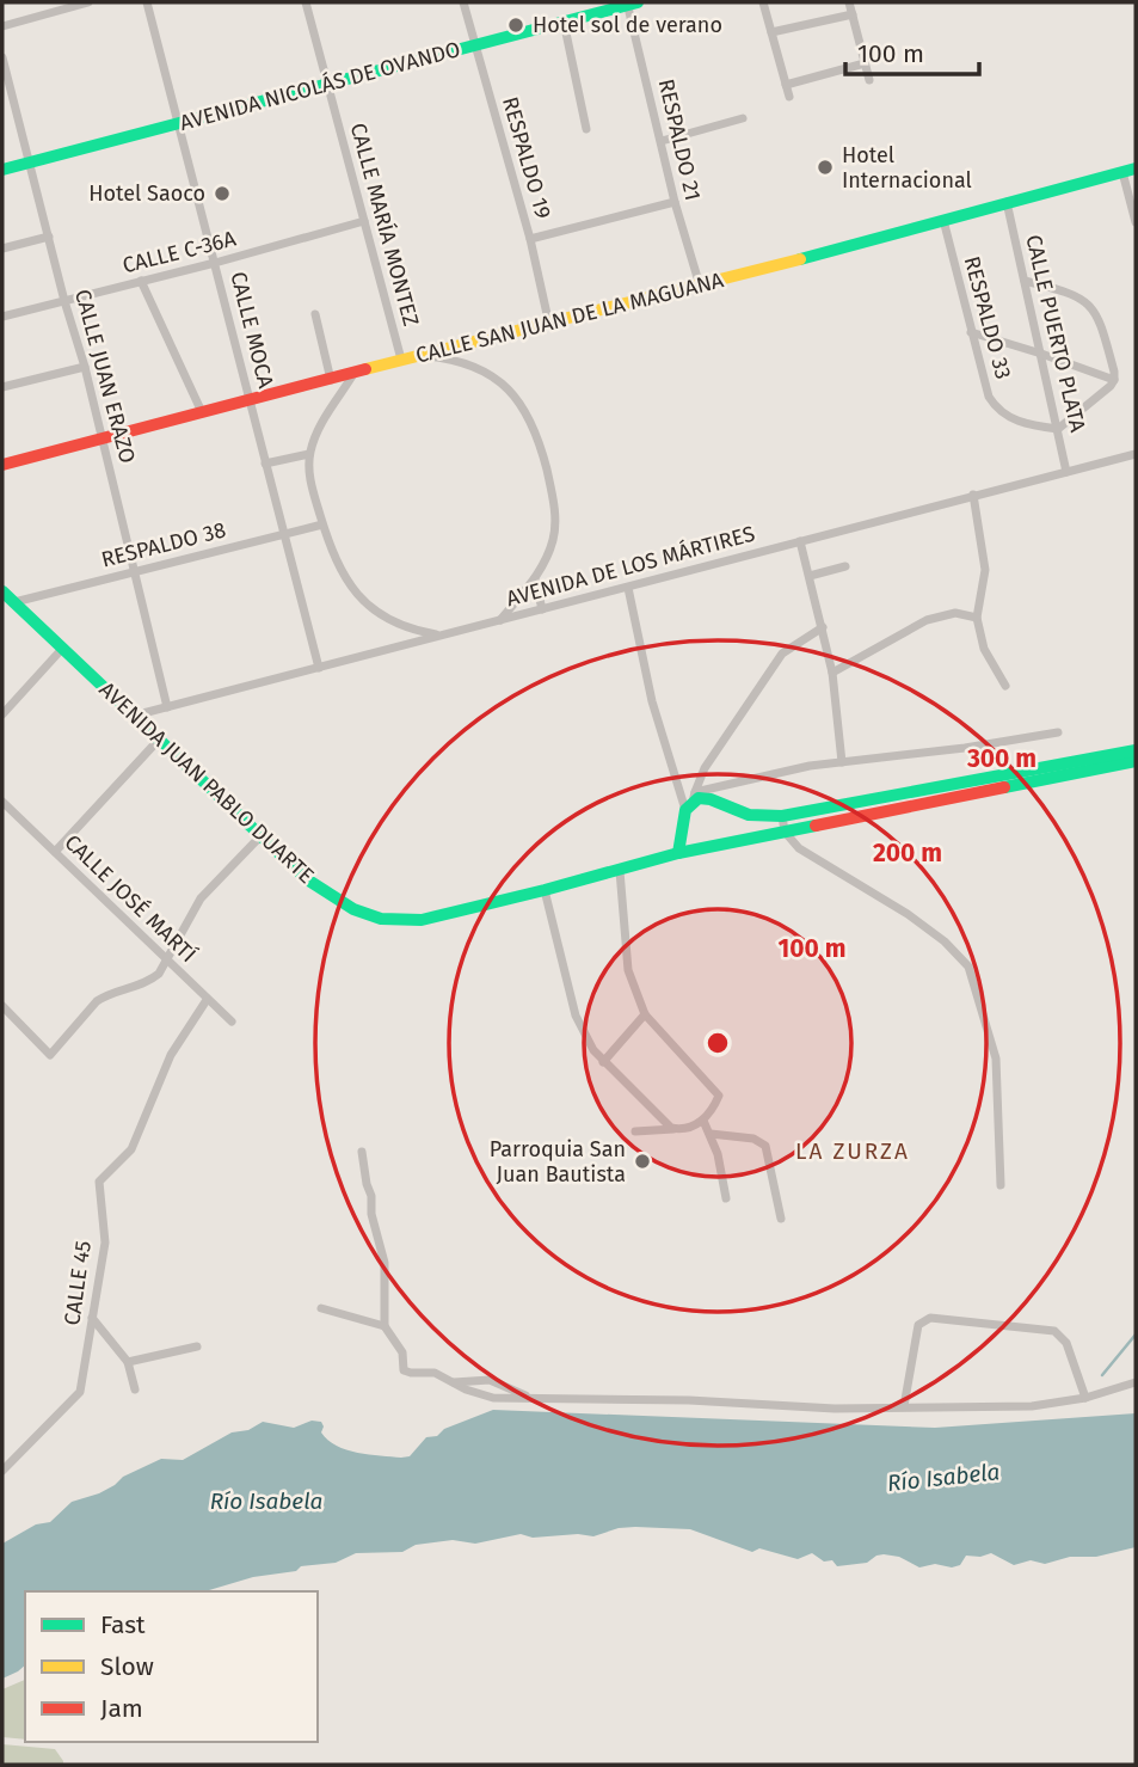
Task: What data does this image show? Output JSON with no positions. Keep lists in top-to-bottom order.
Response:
{
  "streets": {
    "main road": ["AVENIDA NICOLÁS DE OVANDO", "CALLE SAN JUAN DE LA MAGUANA", "AVENIDA JUAN PABLO DUARTE"],
    "street": [
      "RESPALDO 21",
      "RESPALDO 19",
      "CALLE MARÍA MONTEZ",
      "CALLE C-36A",
      "RESPALDO 33",
      "CALLE MOCA",
      "CALLE PUERTO PLATA",
      "CALLE JUAN ERAZO",
      "RESPALDO 38",
      "AVENIDA DE LOS MÁRTIRES",
      "CALLE JOSÉ MARTÍ",
      "CALLE 45"
    ]
  },
  "crossings": [
    ["AVENIDA NICOLÁS DE OVANDO", "RESPALDO 21"],
    ["AVENIDA NICOLÁS DE OVANDO", "RESPALDO 19"],
    ["AVENIDA NICOLÁS DE OVANDO", "CALLE MARÍA MONTEZ"],
    ["AVENIDA NICOLÁS DE OVANDO", "CALLE MOCA"],
    ["AVENIDA NICOLÁS DE OVANDO", "CALLE JUAN ERAZO"],
    ["RESPALDO 21", "CALLE SAN JUAN DE LA MAGUANA"],
    ["RESPALDO 19", "CALLE SAN JUAN DE LA MAGUANA"],
    ["CALLE MARÍA MONTEZ", "CALLE C-36A"],
    ["CALLE MARÍA MONTEZ", "CALLE SAN JUAN DE LA MAGUANA"],
    ["CALLE MARÍA MONTEZ", "RESPALDO 38"],
    ["CALLE MARÍA MONTEZ", "AVENIDA DE LOS MÁRTIRES"],
    ["CALLE C-36A", "CALLE MOCA"],
    ["CALLE C-36A", "CALLE JUAN ERAZO"],
    ["CALLE SAN JUAN DE LA MAGUANA", "RESPALDO 33"],
    ["CALLE SAN JUAN DE LA MAGUANA", "CALLE MOCA"],
    ["CALLE SAN JUAN DE LA MAGUANA", "CALLE PUERTO PLATA"],
    ["CALLE SAN JUAN DE LA MAGUANA", "CALLE JUAN ERAZO"],
    ["CALLE SAN JUAN DE LA MAGUANA", "RESPALDO 38"],
    ["CALLE SAN JUAN DE LA MAGUANA", "AVENIDA DE LOS MÁRTIRES"],
    ["RESPALDO 33", "CALLE PUERTO PLATA"],
    ["CALLE MOCA", "RESPALDO 38"],
    ["CALLE MOCA", "AVENIDA DE LOS MÁRTIRES"],
    ["CALLE PUERTO PLATA", "AVENIDA DE LOS MÁRTIRES"],
    ["CALLE JUAN ERAZO", "RESPALDO 38"],
    ["CALLE JUAN ERAZO", "AVENIDA DE LOS MÁRTIRES"],
    ["RESPALDO 38", "AVENIDA DE LOS MÁRTIRES"],
    ["RESPALDO 38", "AVENIDA JUAN PABLO DUARTE"],
    ["AVENIDA DE LOS MÁRTIRES", "AVENIDA JUAN PABLO DUARTE"],
    ["CALLE JOSÉ MARTÍ", "CALLE 45"]
  ],
  "districts": ["LA ZURZA"],
  "water": ["Río Isabela"],
  "places": [
    "Hotel sol de verano",
    "Hotel Internacional",
    "Hotel Saoco",
    "Parroquia San Juan Bautista"
  ],
  "legend": ["Fast", "Slow", "Jam"],
  "scale_bar": "100 m",
  "rings": ["300 m", "200 m", "100 m"]
}
